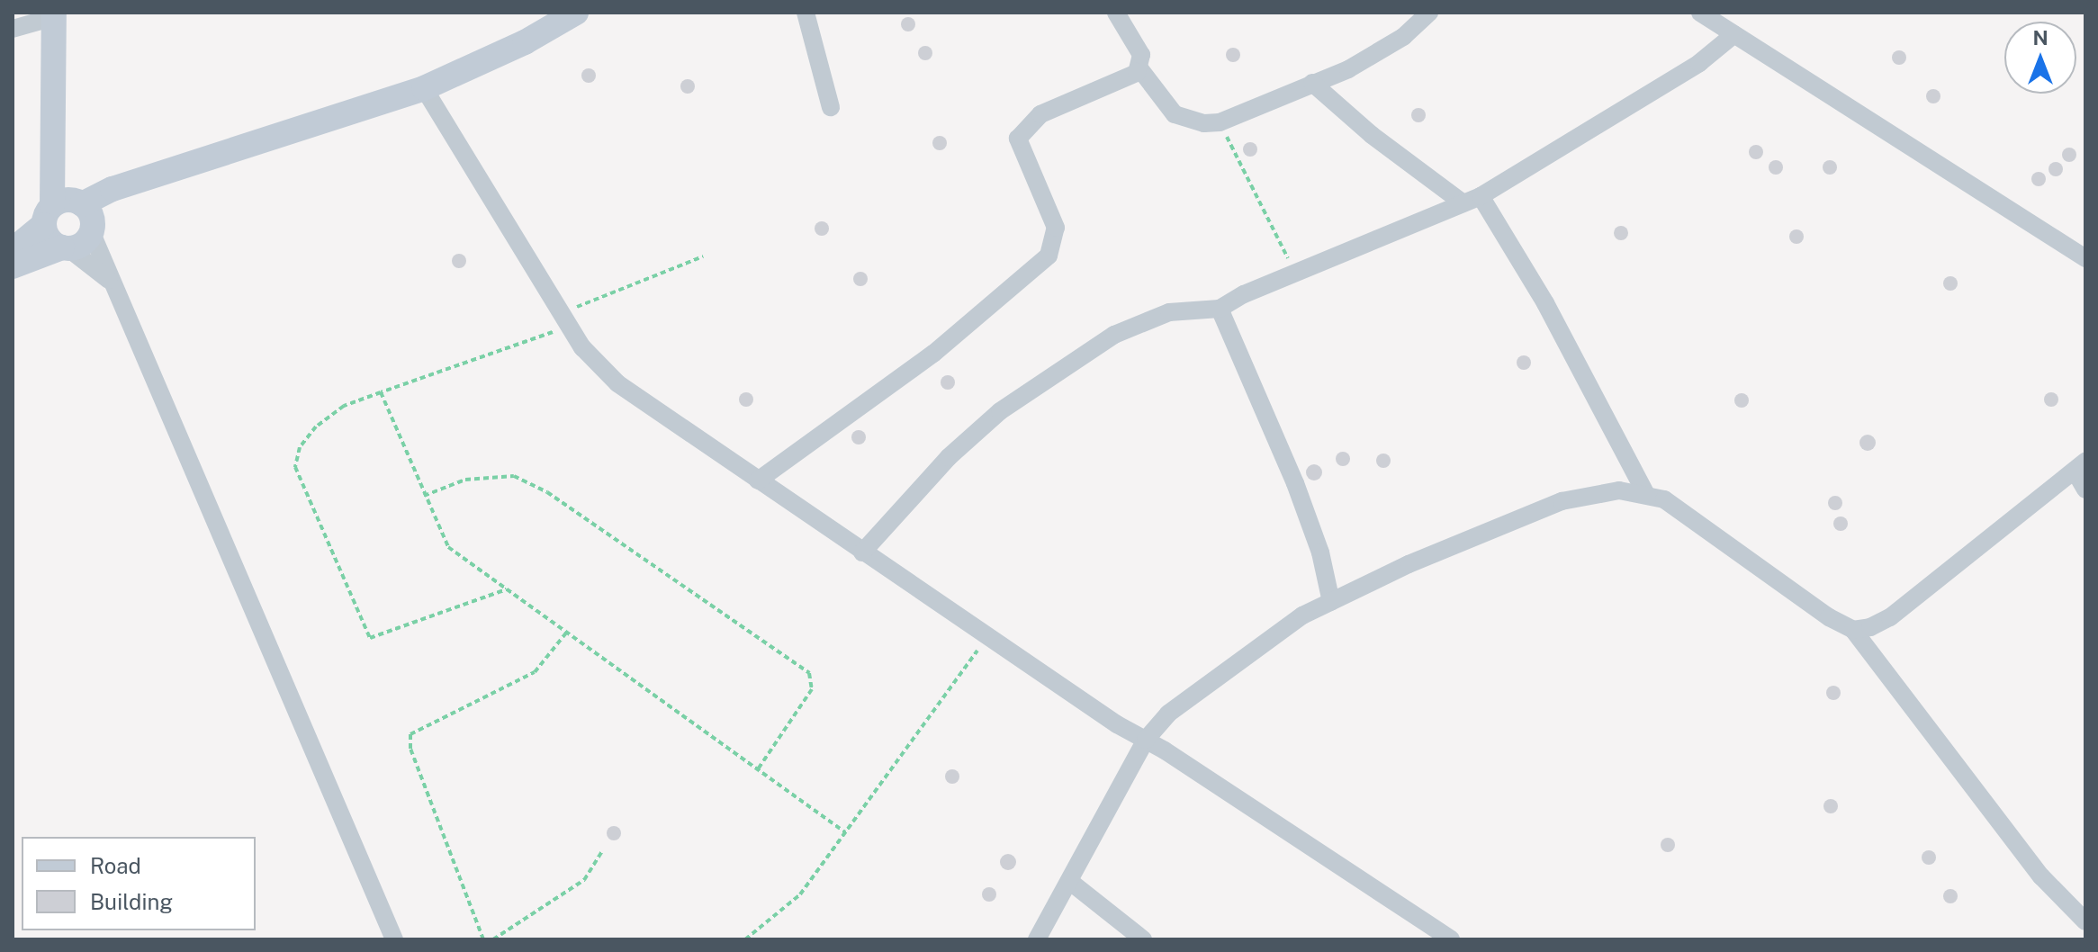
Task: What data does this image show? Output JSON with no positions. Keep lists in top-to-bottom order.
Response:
{
  "legend": ["Road", "Building"],
  "north": "top"
}
